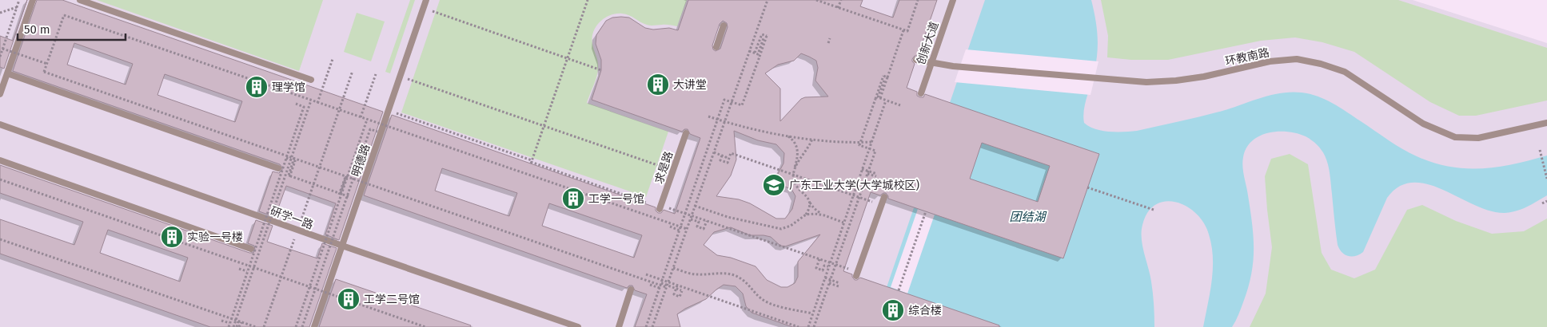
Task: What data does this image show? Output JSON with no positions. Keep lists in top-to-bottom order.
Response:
{
  "streets": {
    "lane": [
      "创新大道",
      "环教南路",
      "明德路",
      "求是路",
      "研学一路"
    ]
  },
  "crossings": [
    ["创新大道", "环教南路"],
    ["明德路", "研学一路"]
  ],
  "water": ["团结湖"],
  "places": {
    "building": [
      "大讲堂",
      "理学馆",
      "工学一号馆",
      "实验一号楼",
      "工学二号馆",
      "综合楼"
    ],
    "school or university": ["广东工业大学(大学城校区)"]
  },
  "scale_bar": "50 m"
}
